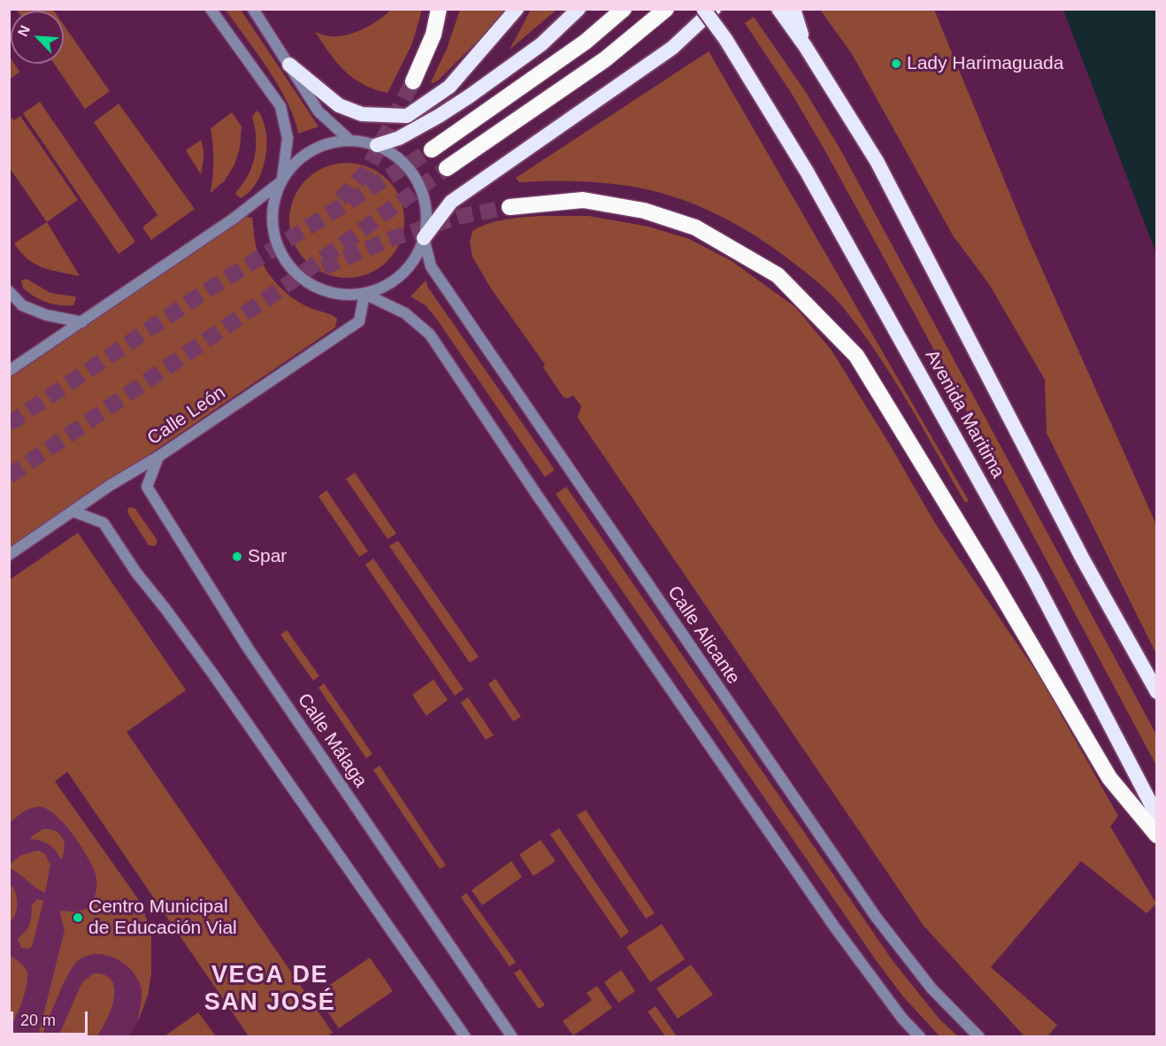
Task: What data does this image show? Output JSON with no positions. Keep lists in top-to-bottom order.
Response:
{
  "streets": {
    "highway": ["Avenida Maritima"],
    "street": ["Calle León", "Calle Alicante", "Calle Málaga"]
  },
  "crossings": [
    ["Calle León", "Calle Alicante"],
    ["Calle León", "Calle Málaga"]
  ],
  "districts": ["VEGA DE SAN JOSÉ"],
  "places": ["Lady Harimaguada", "Spar", "Centro Municipal de Educación Vial"],
  "scale_bar": "20 m",
  "north": "top left"
}
